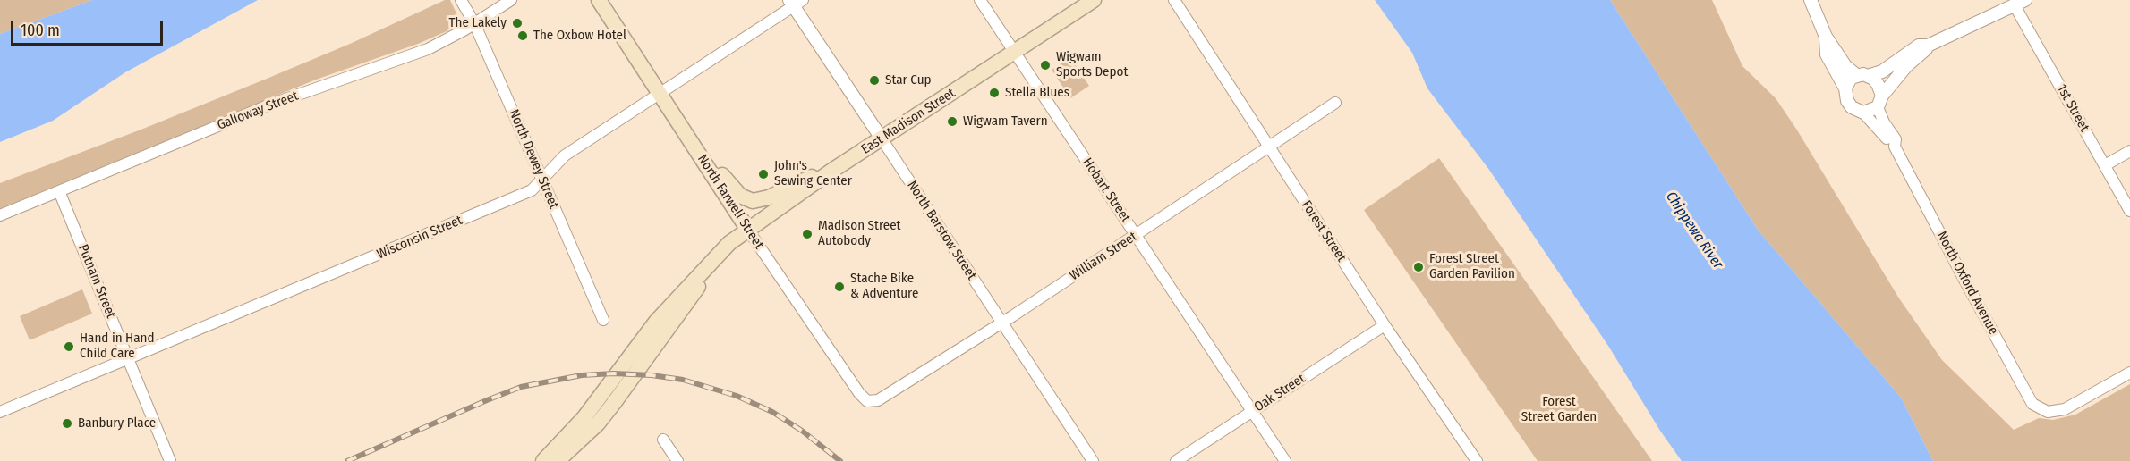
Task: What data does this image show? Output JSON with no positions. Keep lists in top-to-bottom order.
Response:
{
  "streets": {
    "main road": ["East Madison Street", "North Farwell Street"],
    "street": [
      "1st Street",
      "Galloway Street",
      "North Dewey Street",
      "Hobart Street",
      "North Barstow Street",
      "Forest Street",
      "Wisconsin Street",
      "William Street",
      "Putnam Street",
      "North Oxford Avenue",
      "Oak Street"
    ]
  },
  "crossings": [
    ["Galloway Street", "North Dewey Street"],
    ["Galloway Street", "Putnam Street"],
    ["East Madison Street", "Hobart Street"],
    ["East Madison Street", "North Farwell Street"],
    ["East Madison Street", "North Barstow Street"],
    ["North Dewey Street", "Wisconsin Street"],
    ["Hobart Street", "William Street"],
    ["Hobart Street", "Oak Street"],
    ["North Farwell Street", "Wisconsin Street"],
    ["North Farwell Street", "William Street"],
    ["North Barstow Street", "Wisconsin Street"],
    ["North Barstow Street", "William Street"],
    ["Forest Street", "William Street"],
    ["Forest Street", "Oak Street"],
    ["Wisconsin Street", "Putnam Street"]
  ],
  "water": ["Chippewa River"],
  "parks": ["Forest Street Garden"],
  "places": [
    "The Lakely",
    "The Oxbow Hotel",
    "Wigwam Sports Depot",
    "Star Cup",
    "Stella Blues",
    "Wigwam Tavern",
    "John's Sewing Center",
    "Madison Street Autobody",
    "Forest Street Garden Pavilion",
    "Stache Bike & Adventure",
    "Hand in Hand Child Care",
    "Banbury Place"
  ],
  "scale_bar": "100 m"
}
